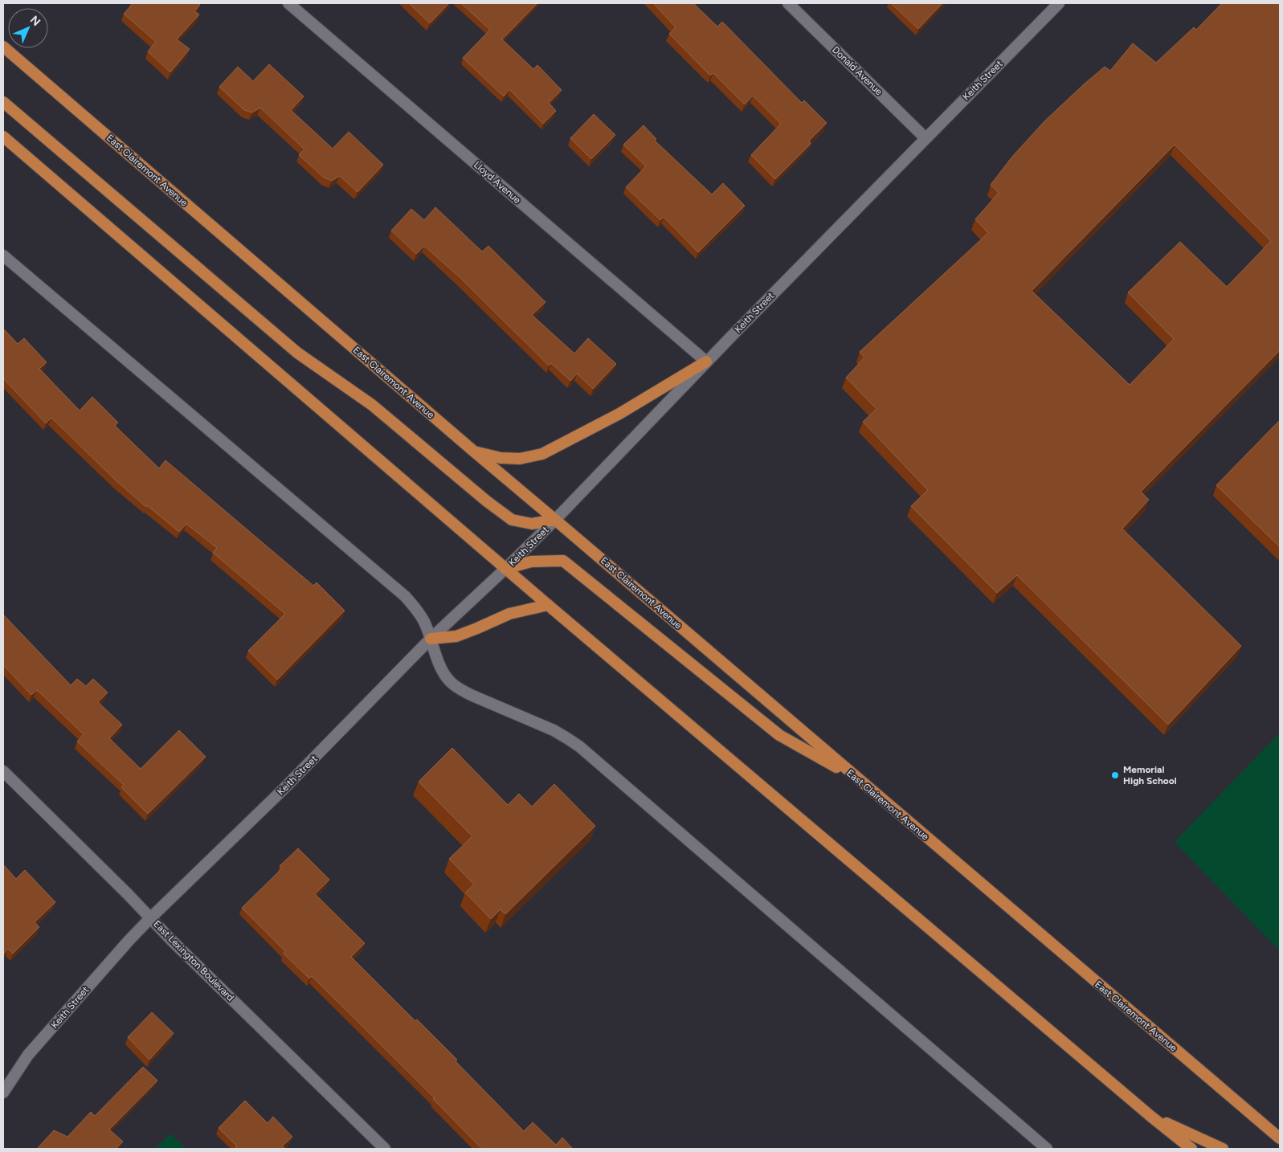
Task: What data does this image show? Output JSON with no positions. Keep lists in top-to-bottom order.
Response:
{
  "streets": {
    "main road": ["East Clairemont Avenue"],
    "street": [
      "Donald Avenue",
      "Keith Street",
      "Lloyd Avenue",
      "East Lexington Boulevard"
    ]
  },
  "crossings": [
    ["Donald Avenue", "Keith Street"],
    ["Keith Street", "East Clairemont Avenue"],
    ["Keith Street", "Lloyd Avenue"],
    ["Keith Street", "East Lexington Boulevard"]
  ],
  "places": ["Memorial High School"],
  "north": "top right"
}
